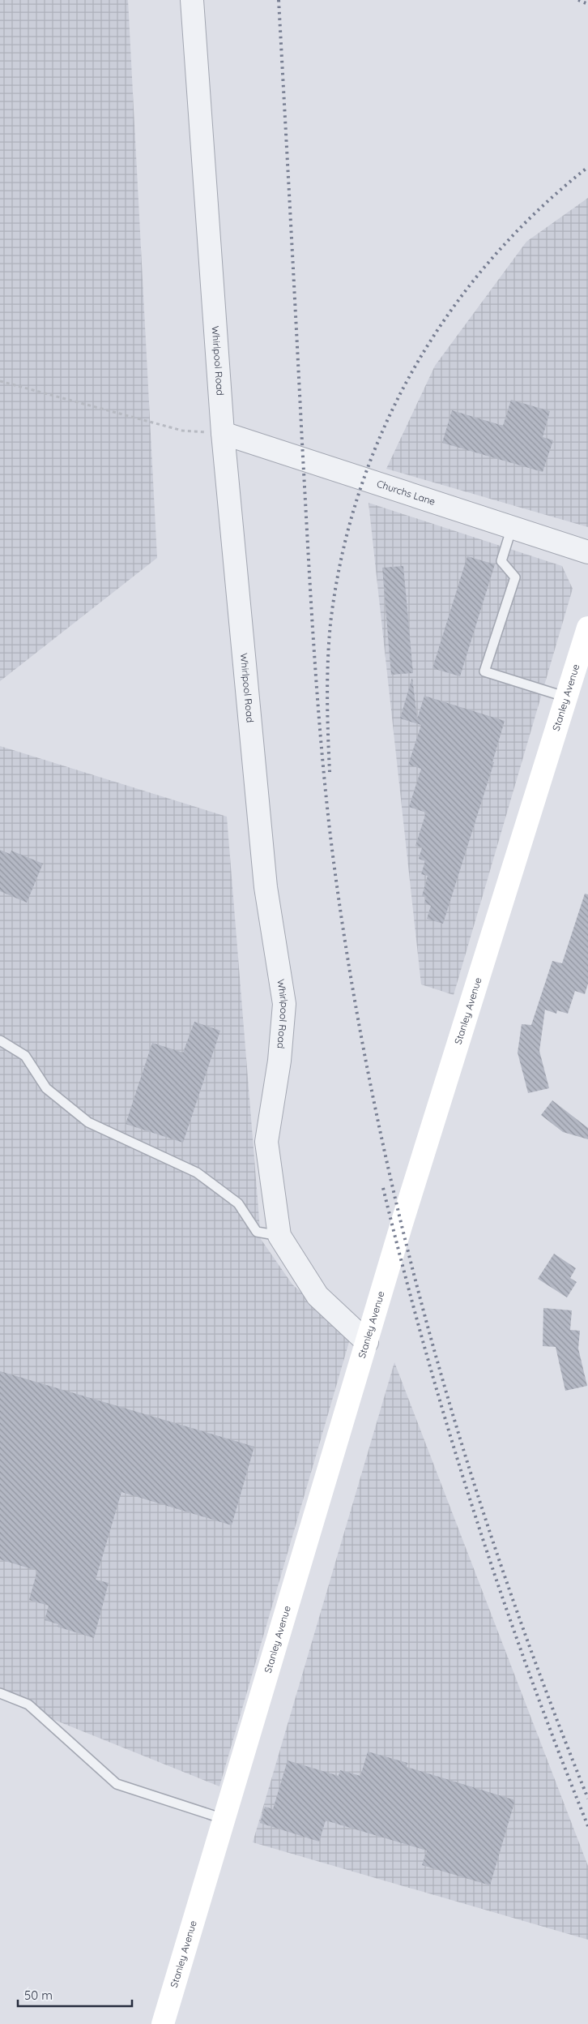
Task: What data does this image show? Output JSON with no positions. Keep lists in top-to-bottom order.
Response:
{
  "streets": {
    "main road": ["Stanley Avenue"],
    "street": ["Whirlpool Road", "Churchs Lane"]
  },
  "crossings": [
    ["Whirlpool Road", "Churchs Lane"],
    ["Whirlpool Road", "Stanley Avenue"]
  ],
  "scale_bar": "50 m"
}
